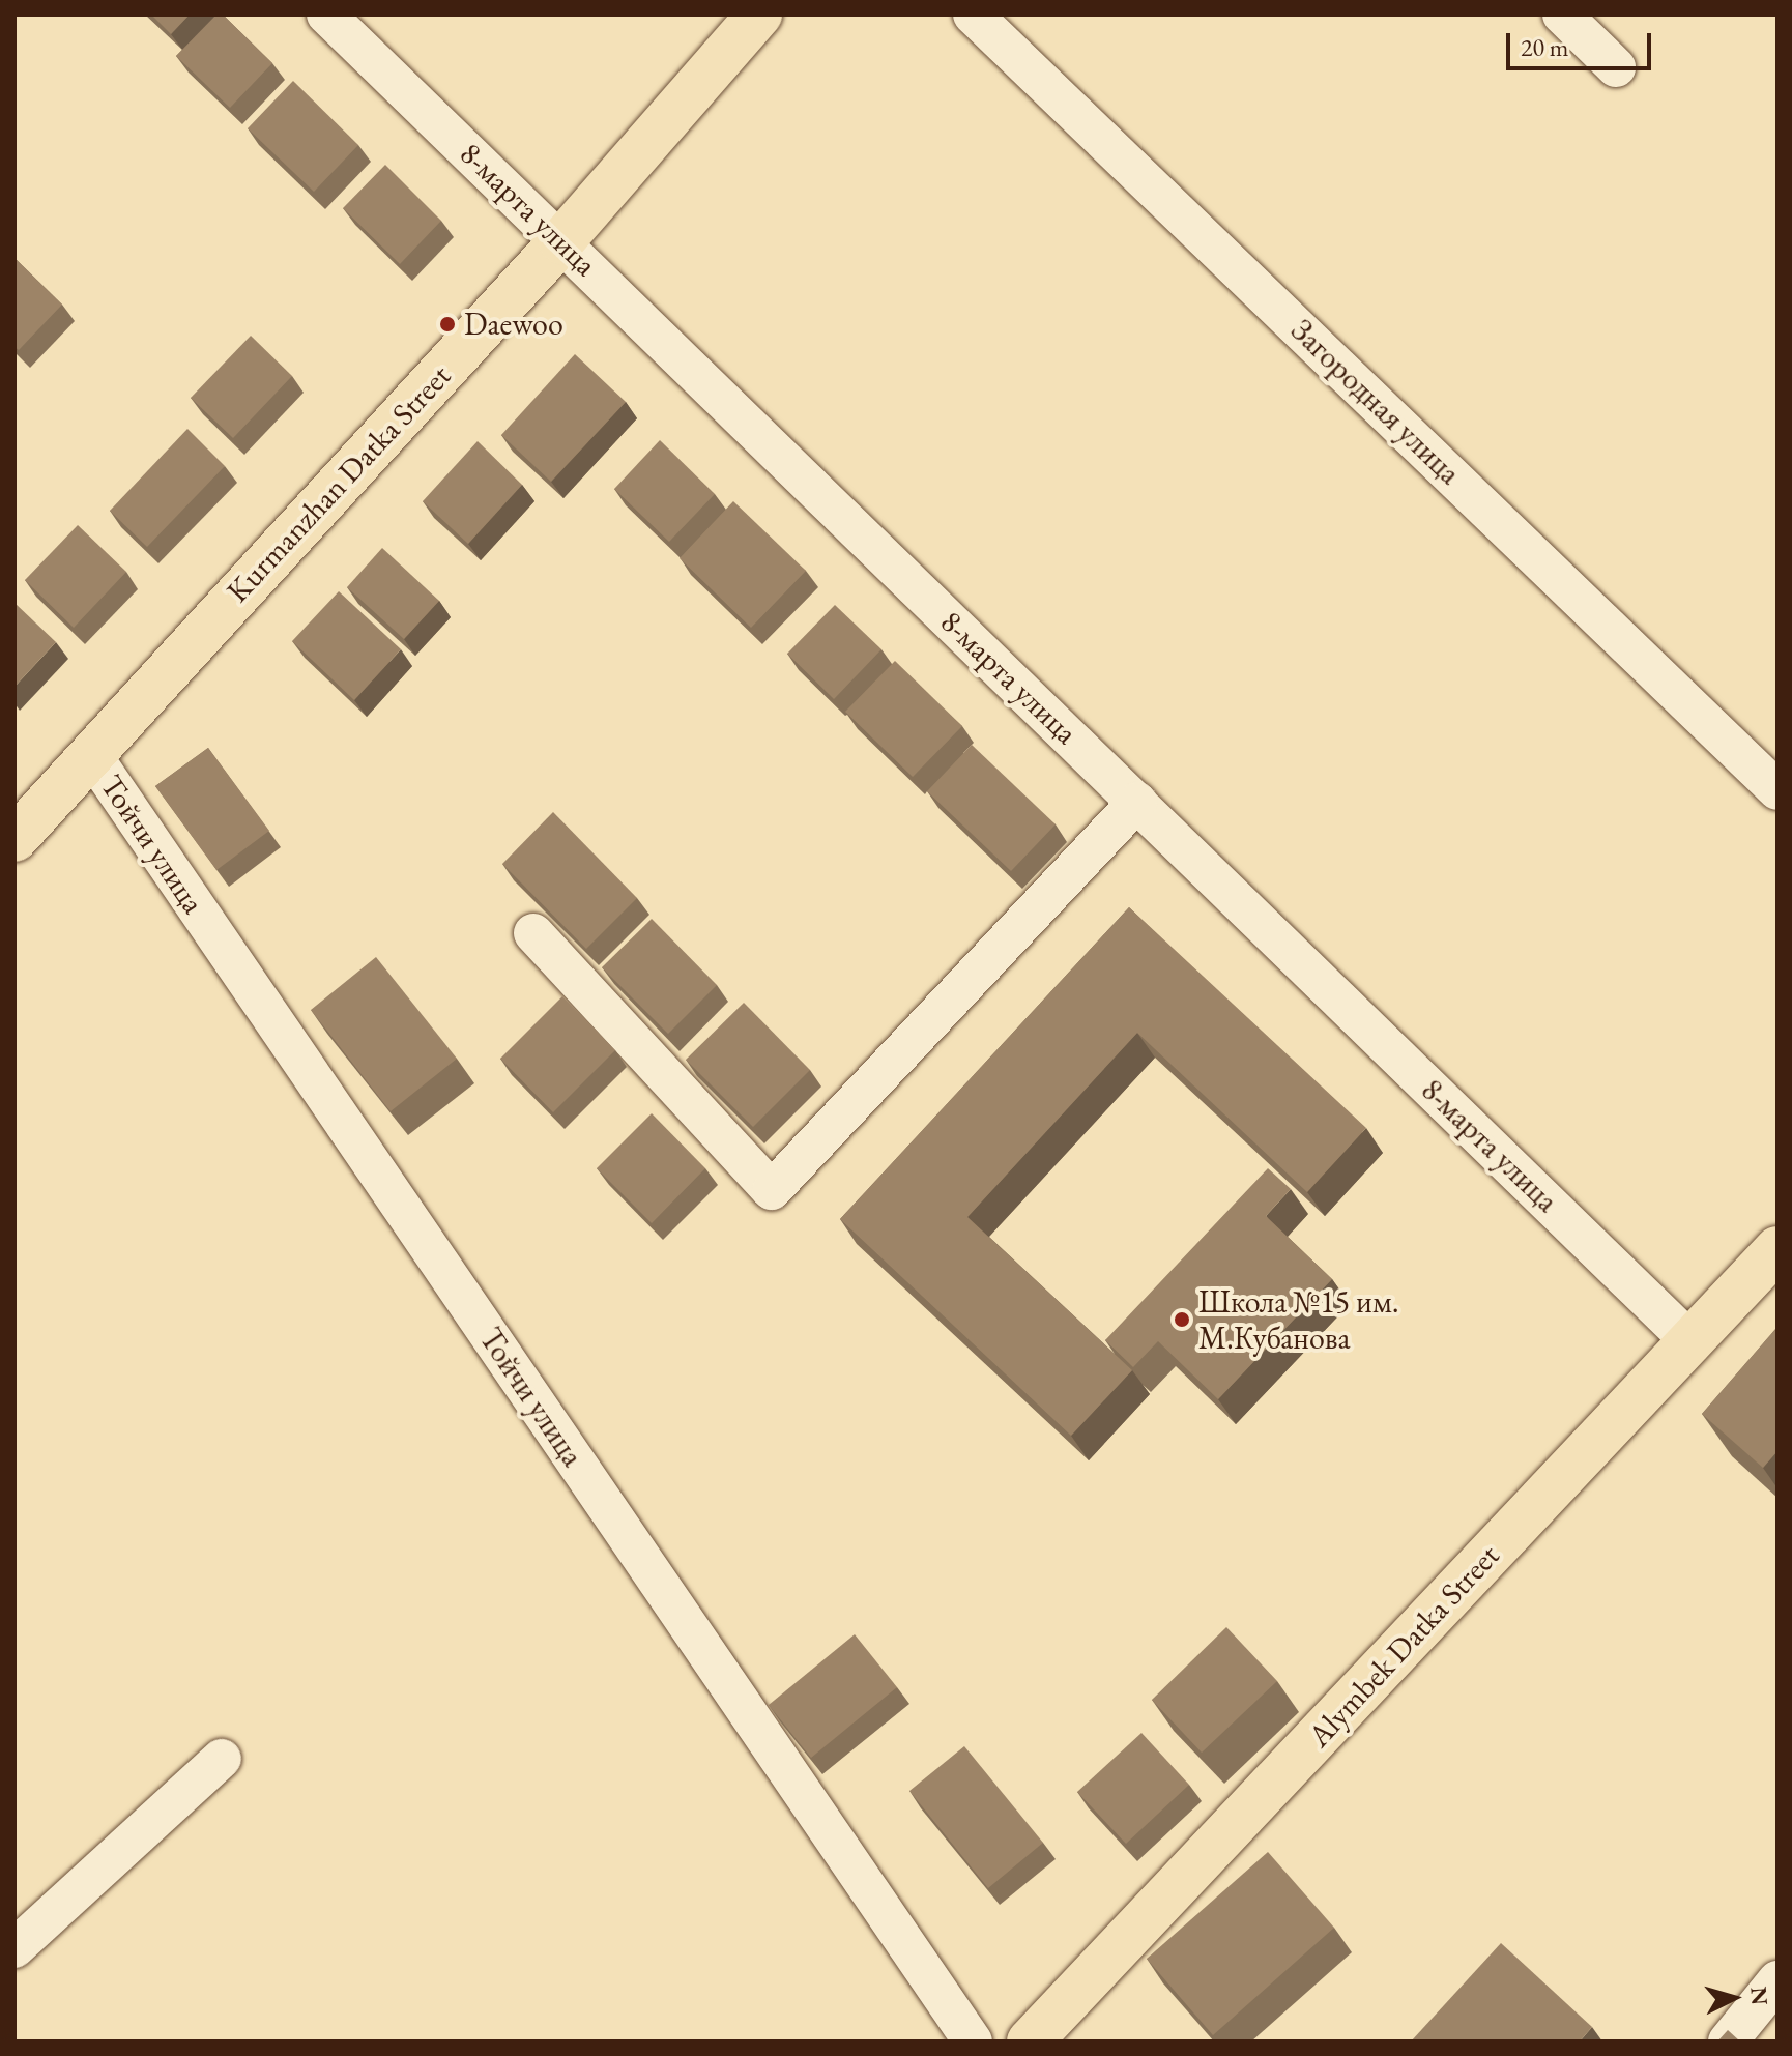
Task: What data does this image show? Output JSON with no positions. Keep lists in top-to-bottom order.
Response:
{
  "streets": {
    "main road": ["Kurmanzhan Datka Street", "Alymbek Datka Street"],
    "street": ["8-марта улица", "Загородная улица", "Тойчи улица"]
  },
  "crossings": [
    ["8-марта улица", "Kurmanzhan Datka Street"],
    ["8-марта улица", "Alymbek Datka Street"],
    ["Kurmanzhan Datka Street", "Тойчи улица"]
  ],
  "places": ["Daewoo", "Школа №15 им. М.Кубанова"],
  "scale_bar": "20 m",
  "north": "right"
}
